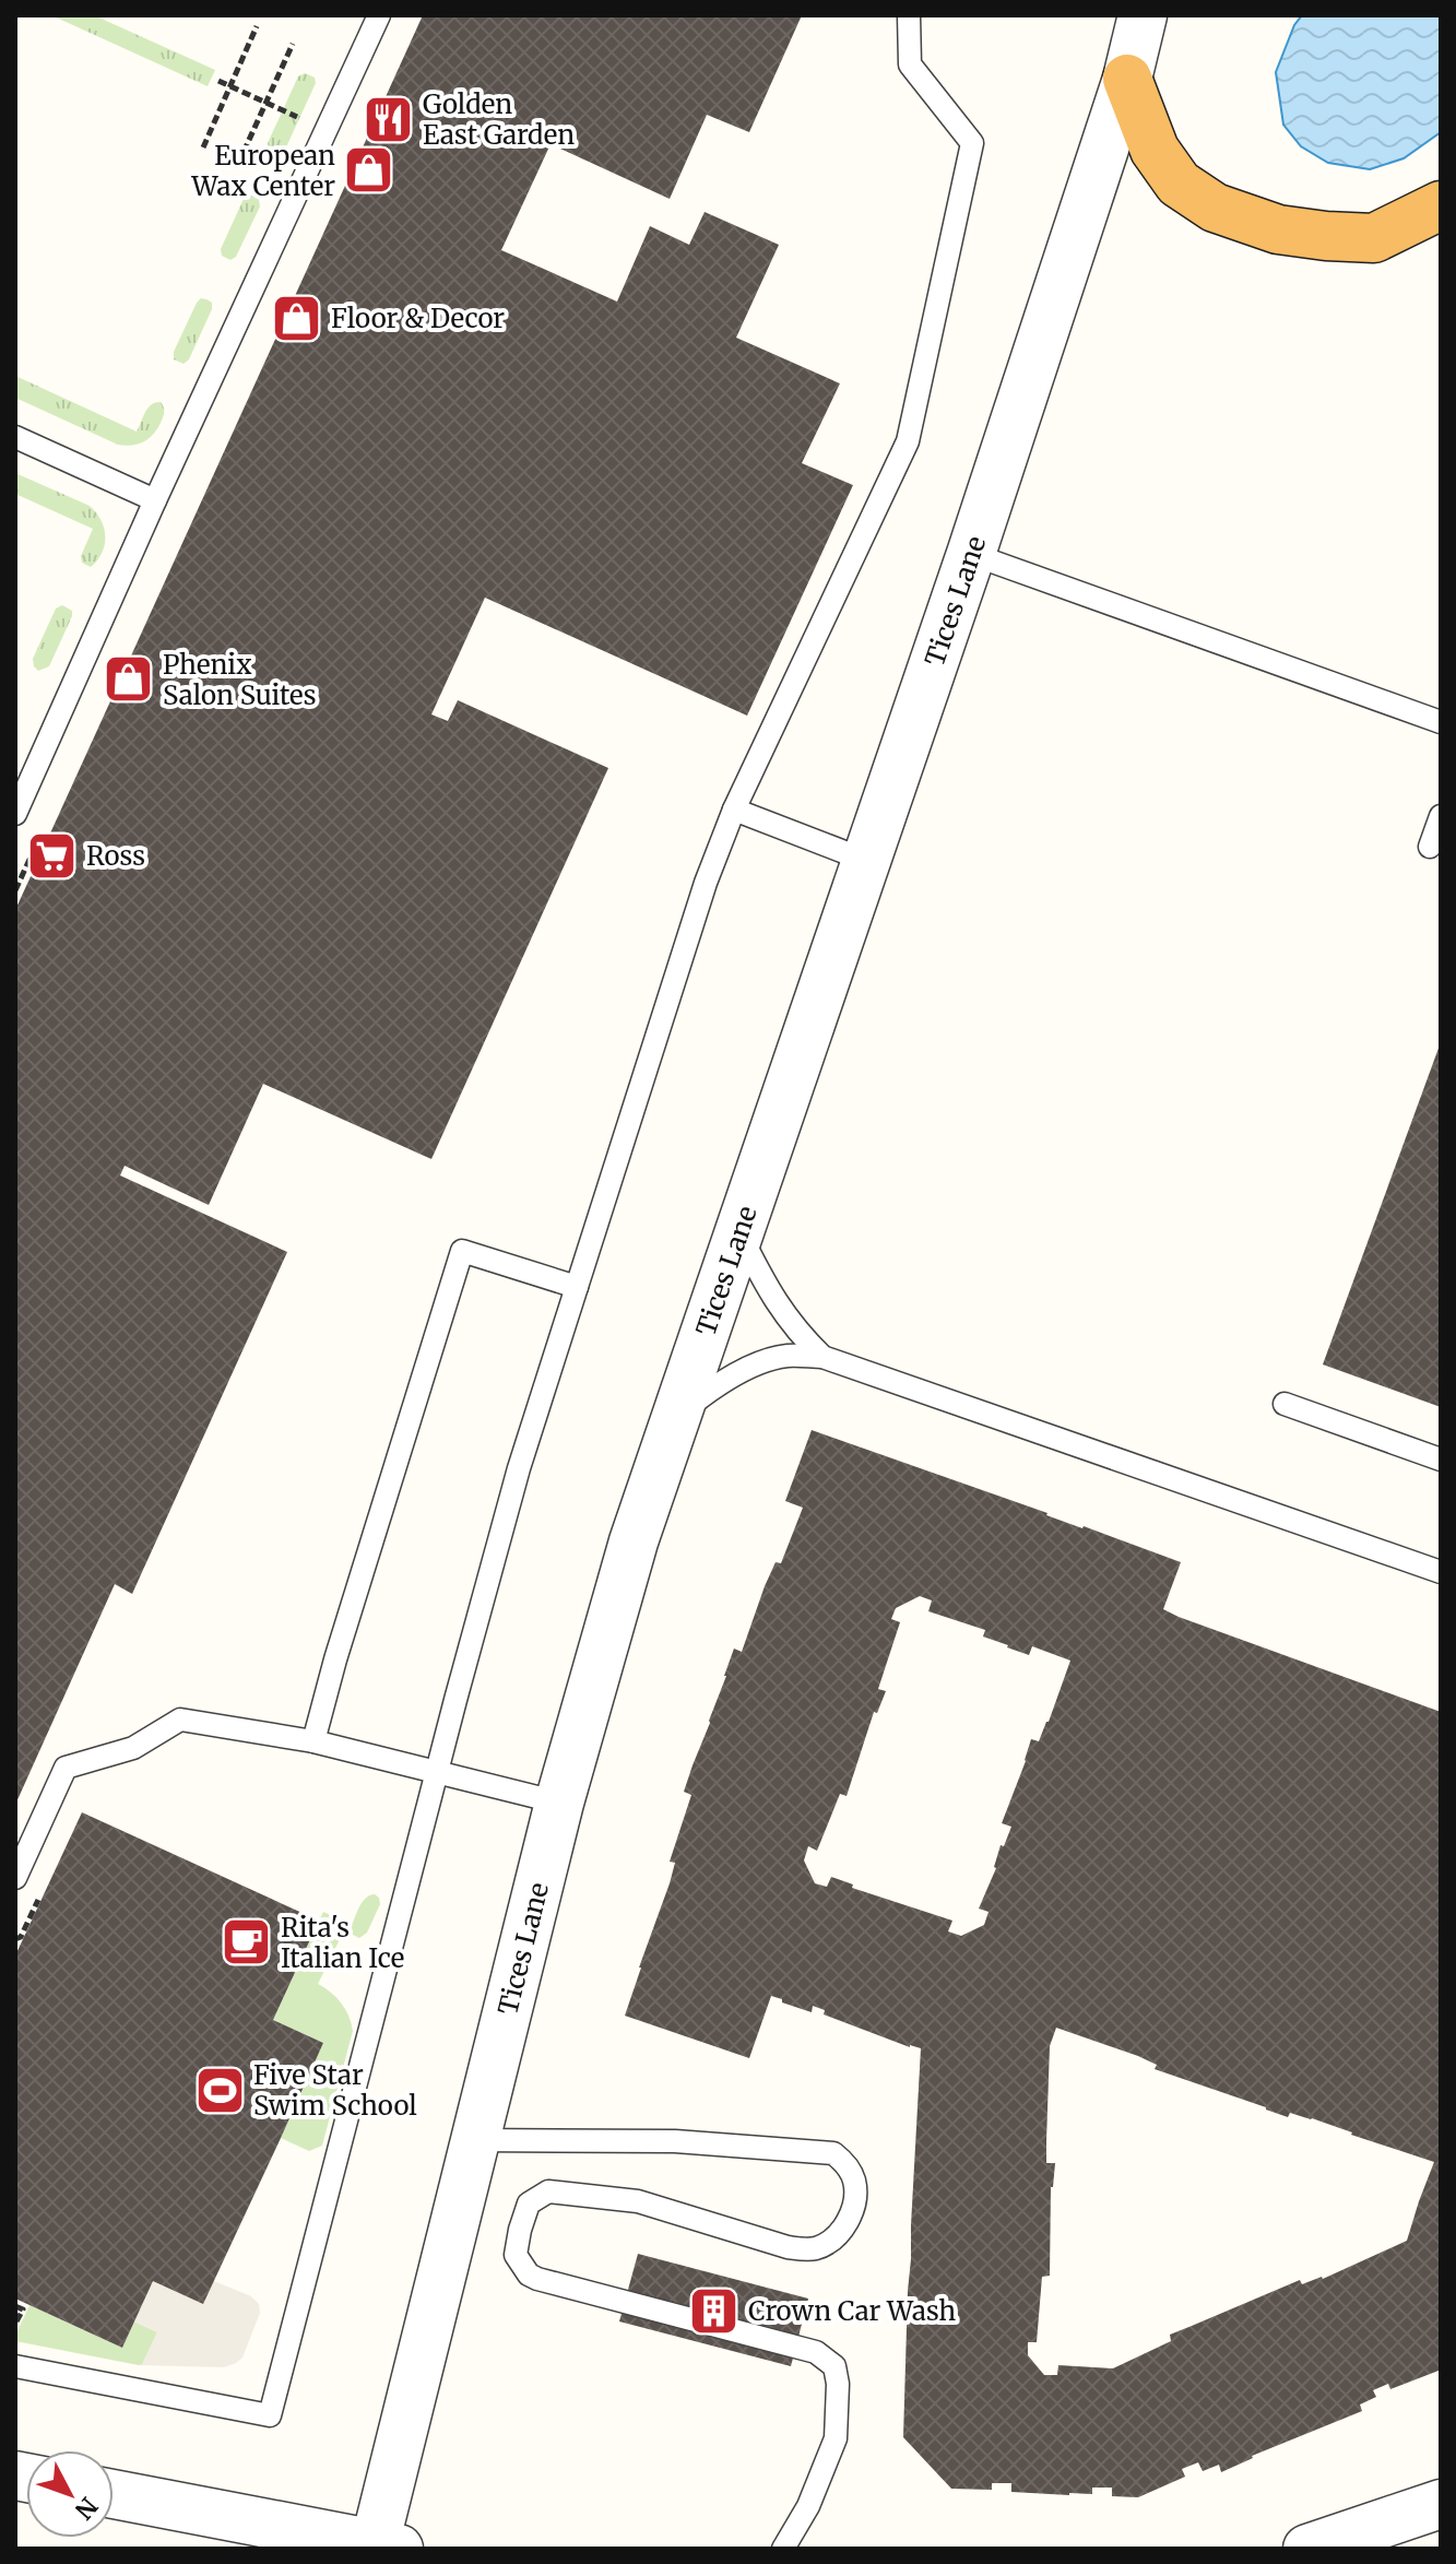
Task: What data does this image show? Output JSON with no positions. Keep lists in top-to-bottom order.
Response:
{
  "streets": {
    "street": ["Tices Lane"]
  },
  "places": {
    "restaurant": ["Golden East Garden"],
    "shop": ["European Wax Center", "Floor & Decor", "Phenix Salon Suites"],
    "supermarket": ["Ross"],
    "cafe": ["Rita's Italian Ice"],
    "sports": ["Five Star Swim School"],
    "building": ["Crown Car Wash"]
  },
  "north": "bottom right"
}
